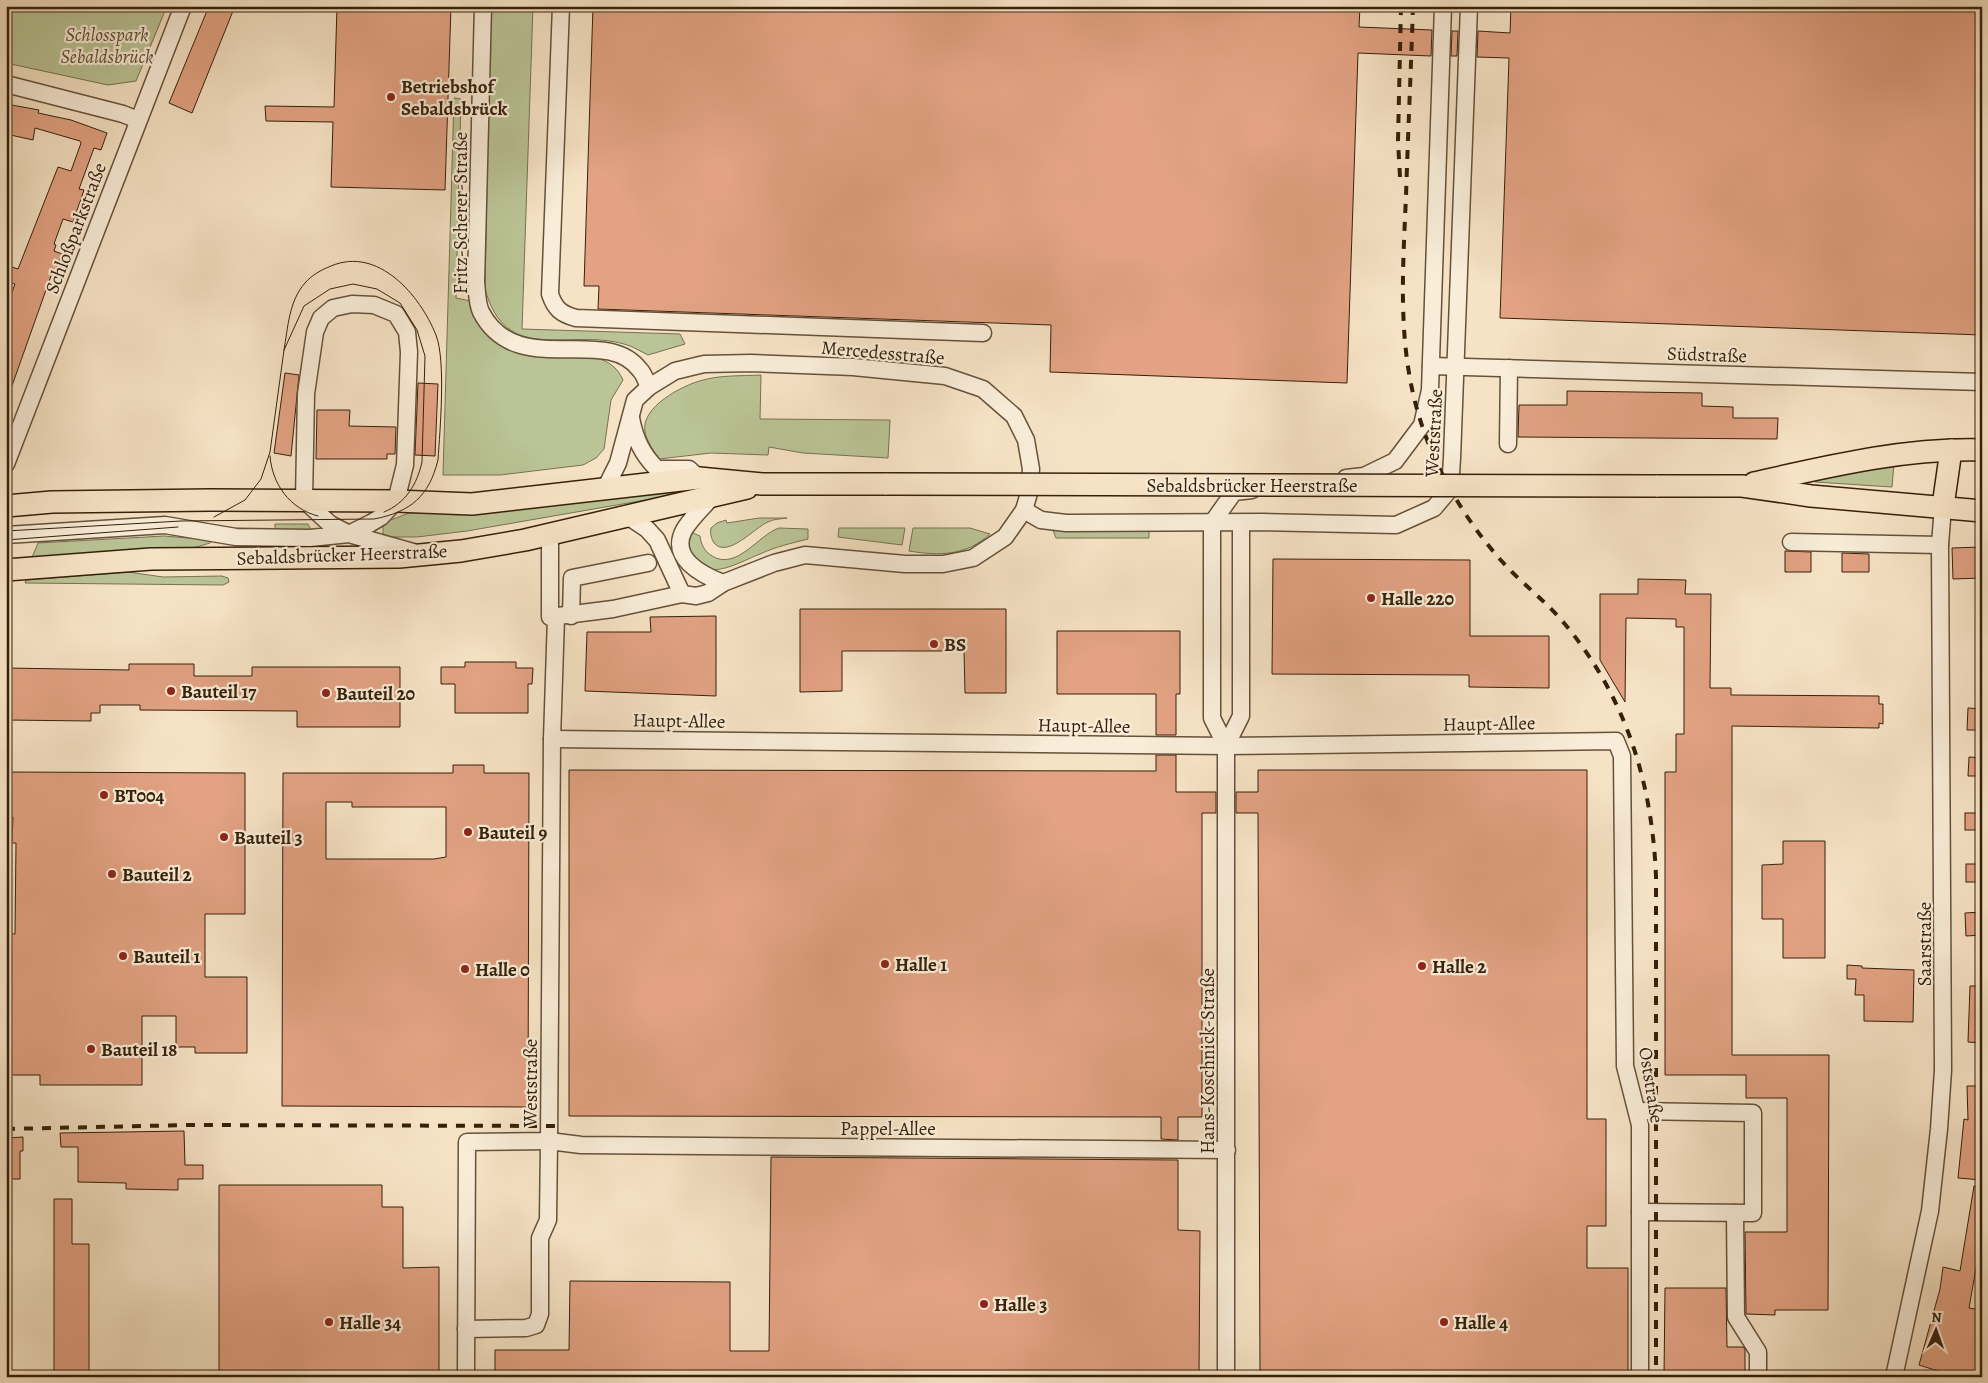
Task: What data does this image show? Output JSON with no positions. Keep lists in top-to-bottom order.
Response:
{
  "streets": {
    "main road": ["Sebaldsbrücker Heerstraße"],
    "street": [
      "Fritz-Scherer-Straße",
      "Schloßparkstraße",
      "Mercedesstraße",
      "Südstraße",
      "Weststraße",
      "Haupt-Allee",
      "Saarstraße",
      "Hans-Koschnick-Straße",
      "Oststraße",
      "Pappel-Allee"
    ]
  },
  "crossings": [
    ["Fritz-Scherer-Straße", "Mercedesstraße"],
    ["Mercedesstraße", "Weststraße"],
    ["Mercedesstraße", "Sebaldsbrücker Heerstraße"],
    ["Südstraße", "Weststraße"],
    ["Weststraße", "Haupt-Allee"],
    ["Weststraße", "Hans-Koschnick-Straße"],
    ["Weststraße", "Pappel-Allee"],
    ["Sebaldsbrücker Heerstraße", "Saarstraße"],
    ["Haupt-Allee", "Hans-Koschnick-Straße"],
    ["Haupt-Allee", "Oststraße"],
    ["Hans-Koschnick-Straße", "Pappel-Allee"]
  ],
  "parks": ["Schlosspark Sebaldsbrück"],
  "places": [
    "Betriebshof Sebaldsbrück",
    "Halle 220",
    "BS",
    "Bauteil 17",
    "Bauteil 20",
    "BT004",
    "Bauteil 9",
    "Bauteil 3",
    "Bauteil 2",
    "Bauteil 1",
    "Halle 1",
    "Halle 2",
    "Halle 0",
    "Bauteil 18",
    "Halle 3",
    "Halle 34",
    "Halle 4"
  ],
  "north": "top"
}
